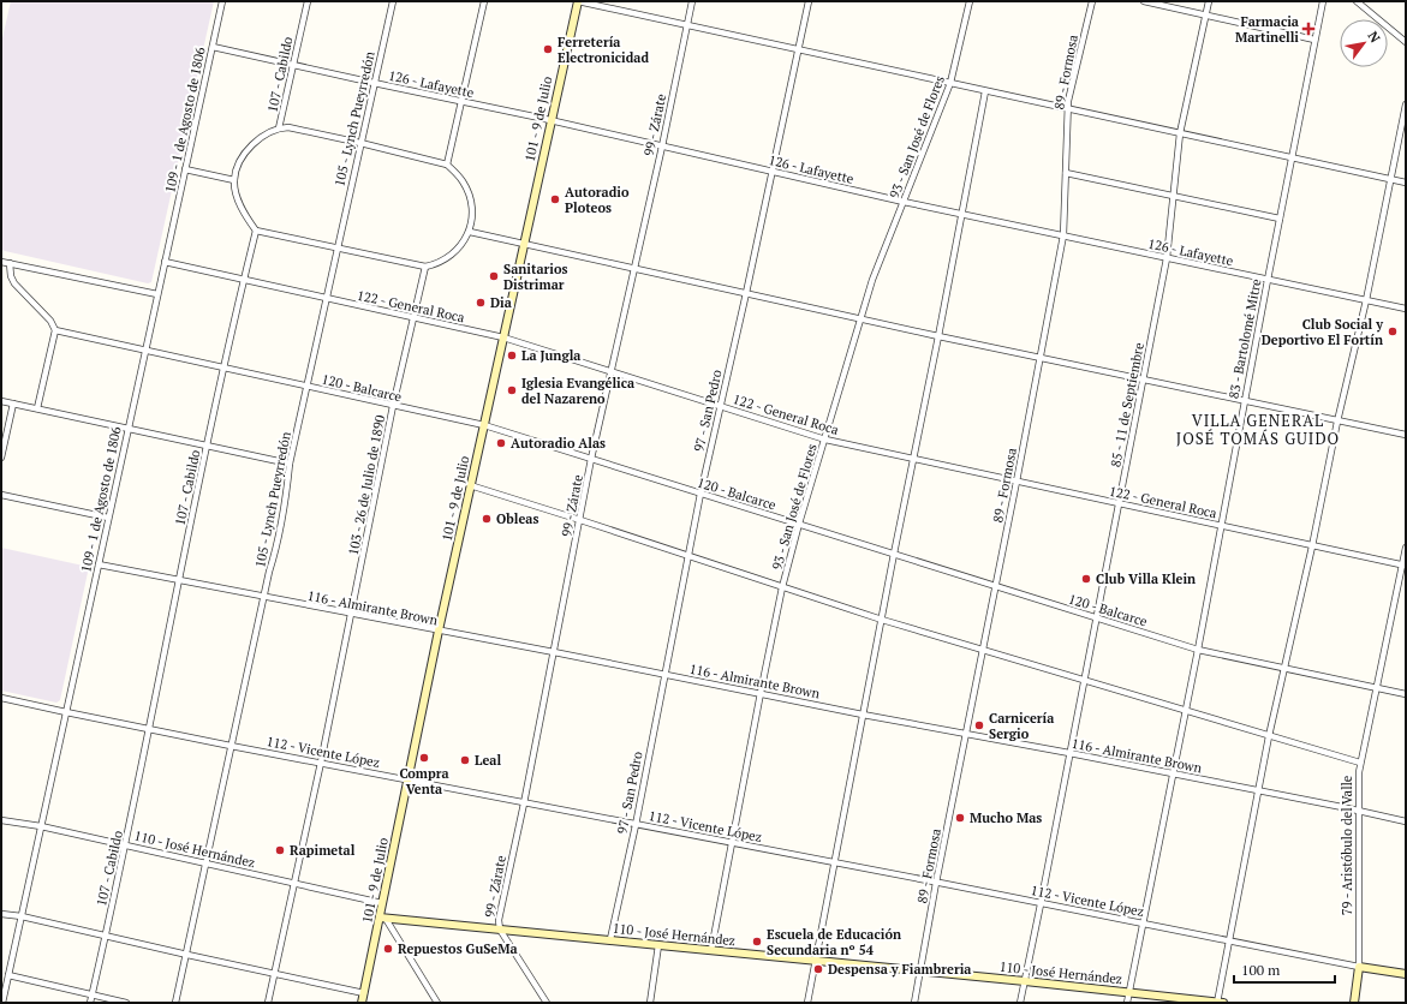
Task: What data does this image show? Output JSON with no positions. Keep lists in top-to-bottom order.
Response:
{
  "streets": {
    "street": [
      "89 - Formosa",
      "107 - Cabildo",
      "126 - Lafayette",
      "105 - Lynch Pueyrredón",
      "101 - 9 de Julio",
      "109 - 1 de Agosto de 1806",
      "99 - Zárate",
      "93 - San José de Flores",
      "122 - General Roca",
      "83 - Bartolomé Mitre",
      "120 - Balcarce",
      "85 - 11 de Septiembre",
      "97 - San Pedro",
      "103 - 26 de Julio de 1890",
      "116 - Almirante Brown",
      "112 - Vicente López",
      "79 - Aristóbulo del Valle",
      "110 - José Hernández"
    ]
  },
  "crossings": [
    ["89 - Formosa", "126 - Lafayette"],
    ["89 - Formosa", "122 - General Roca"],
    ["89 - Formosa", "120 - Balcarce"],
    ["89 - Formosa", "116 - Almirante Brown"],
    ["89 - Formosa", "112 - Vicente López"],
    ["89 - Formosa", "110 - José Hernández"],
    ["107 - Cabildo", "126 - Lafayette"],
    ["107 - Cabildo", "105 - Lynch Pueyrredón"],
    ["107 - Cabildo", "122 - General Roca"],
    ["107 - Cabildo", "120 - Balcarce"],
    ["107 - Cabildo", "116 - Almirante Brown"],
    ["107 - Cabildo", "112 - Vicente López"],
    ["107 - Cabildo", "110 - José Hernández"],
    ["126 - Lafayette", "105 - Lynch Pueyrredón"],
    ["126 - Lafayette", "101 - 9 de Julio"],
    ["126 - Lafayette", "109 - 1 de Agosto de 1806"],
    ["126 - Lafayette", "99 - Zárate"],
    ["126 - Lafayette", "93 - San José de Flores"],
    ["126 - Lafayette", "83 - Bartolomé Mitre"],
    ["126 - Lafayette", "85 - 11 de Septiembre"],
    ["126 - Lafayette", "97 - San Pedro"],
    ["105 - Lynch Pueyrredón", "122 - General Roca"],
    ["105 - Lynch Pueyrredón", "120 - Balcarce"],
    ["105 - Lynch Pueyrredón", "103 - 26 de Julio de 1890"],
    ["105 - Lynch Pueyrredón", "116 - Almirante Brown"],
    ["105 - Lynch Pueyrredón", "112 - Vicente López"],
    ["105 - Lynch Pueyrredón", "110 - José Hernández"],
    ["101 - 9 de Julio", "122 - General Roca"],
    ["101 - 9 de Julio", "120 - Balcarce"],
    ["101 - 9 de Julio", "116 - Almirante Brown"],
    ["101 - 9 de Julio", "112 - Vicente López"],
    ["101 - 9 de Julio", "110 - José Hernández"],
    ["109 - 1 de Agosto de 1806", "122 - General Roca"],
    ["109 - 1 de Agosto de 1806", "120 - Balcarce"],
    ["109 - 1 de Agosto de 1806", "116 - Almirante Brown"],
    ["109 - 1 de Agosto de 1806", "112 - Vicente López"],
    ["109 - 1 de Agosto de 1806", "110 - José Hernández"],
    ["99 - Zárate", "122 - General Roca"],
    ["99 - Zárate", "120 - Balcarce"],
    ["99 - Zárate", "116 - Almirante Brown"],
    ["99 - Zárate", "112 - Vicente López"],
    ["99 - Zárate", "110 - José Hernández"],
    ["93 - San José de Flores", "122 - General Roca"],
    ["93 - San José de Flores", "120 - Balcarce"],
    ["93 - San José de Flores", "116 - Almirante Brown"],
    ["93 - San José de Flores", "112 - Vicente López"],
    ["93 - San José de Flores", "110 - José Hernández"],
    ["122 - General Roca", "83 - Bartolomé Mitre"],
    ["122 - General Roca", "85 - 11 de Septiembre"],
    ["122 - General Roca", "97 - San Pedro"],
    ["122 - General Roca", "103 - 26 de Julio de 1890"],
    ["122 - General Roca", "79 - Aristóbulo del Valle"],
    ["83 - Bartolomé Mitre", "120 - Balcarce"],
    ["83 - Bartolomé Mitre", "116 - Almirante Brown"],
    ["83 - Bartolomé Mitre", "112 - Vicente López"],
    ["83 - Bartolomé Mitre", "110 - José Hernández"],
    ["120 - Balcarce", "85 - 11 de Septiembre"],
    ["120 - Balcarce", "97 - San Pedro"],
    ["120 - Balcarce", "103 - 26 de Julio de 1890"],
    ["120 - Balcarce", "79 - Aristóbulo del Valle"],
    ["85 - 11 de Septiembre", "116 - Almirante Brown"],
    ["85 - 11 de Septiembre", "112 - Vicente López"],
    ["85 - 11 de Septiembre", "110 - José Hernández"],
    ["97 - San Pedro", "116 - Almirante Brown"],
    ["97 - San Pedro", "112 - Vicente López"],
    ["97 - San Pedro", "110 - José Hernández"],
    ["103 - 26 de Julio de 1890", "116 - Almirante Brown"],
    ["103 - 26 de Julio de 1890", "112 - Vicente López"],
    ["103 - 26 de Julio de 1890", "110 - José Hernández"],
    ["116 - Almirante Brown", "79 - Aristóbulo del Valle"],
    ["112 - Vicente López", "79 - Aristóbulo del Valle"]
  ],
  "districts": ["VILLA GENERAL JOSÉ TOMÁS GUIDO"],
  "places": {
    "health": ["Farmacia Martinelli"],
    "other": [
      "Ferretería Electronicidad",
      "Autoradio Ploteos",
      "Sanitarios Distrimar",
      "Dia",
      "Club Social y Deportivo El Fortín",
      "La Jungla",
      "Iglesia Evangélica del Nazareno",
      "Autoradio Alas",
      "Obleas",
      "Club Villa Klein",
      "Carnicería Sergio",
      "Compra Venta",
      "Leal",
      "Mucho Mas",
      "Rapimetal",
      "Escuela de Educación Secundaria nº 54",
      "Repuestos GuSeMa",
      "Despensa y Fiambreria"
    ]
  },
  "scale_bar": "100 m",
  "north": "top right"
}
